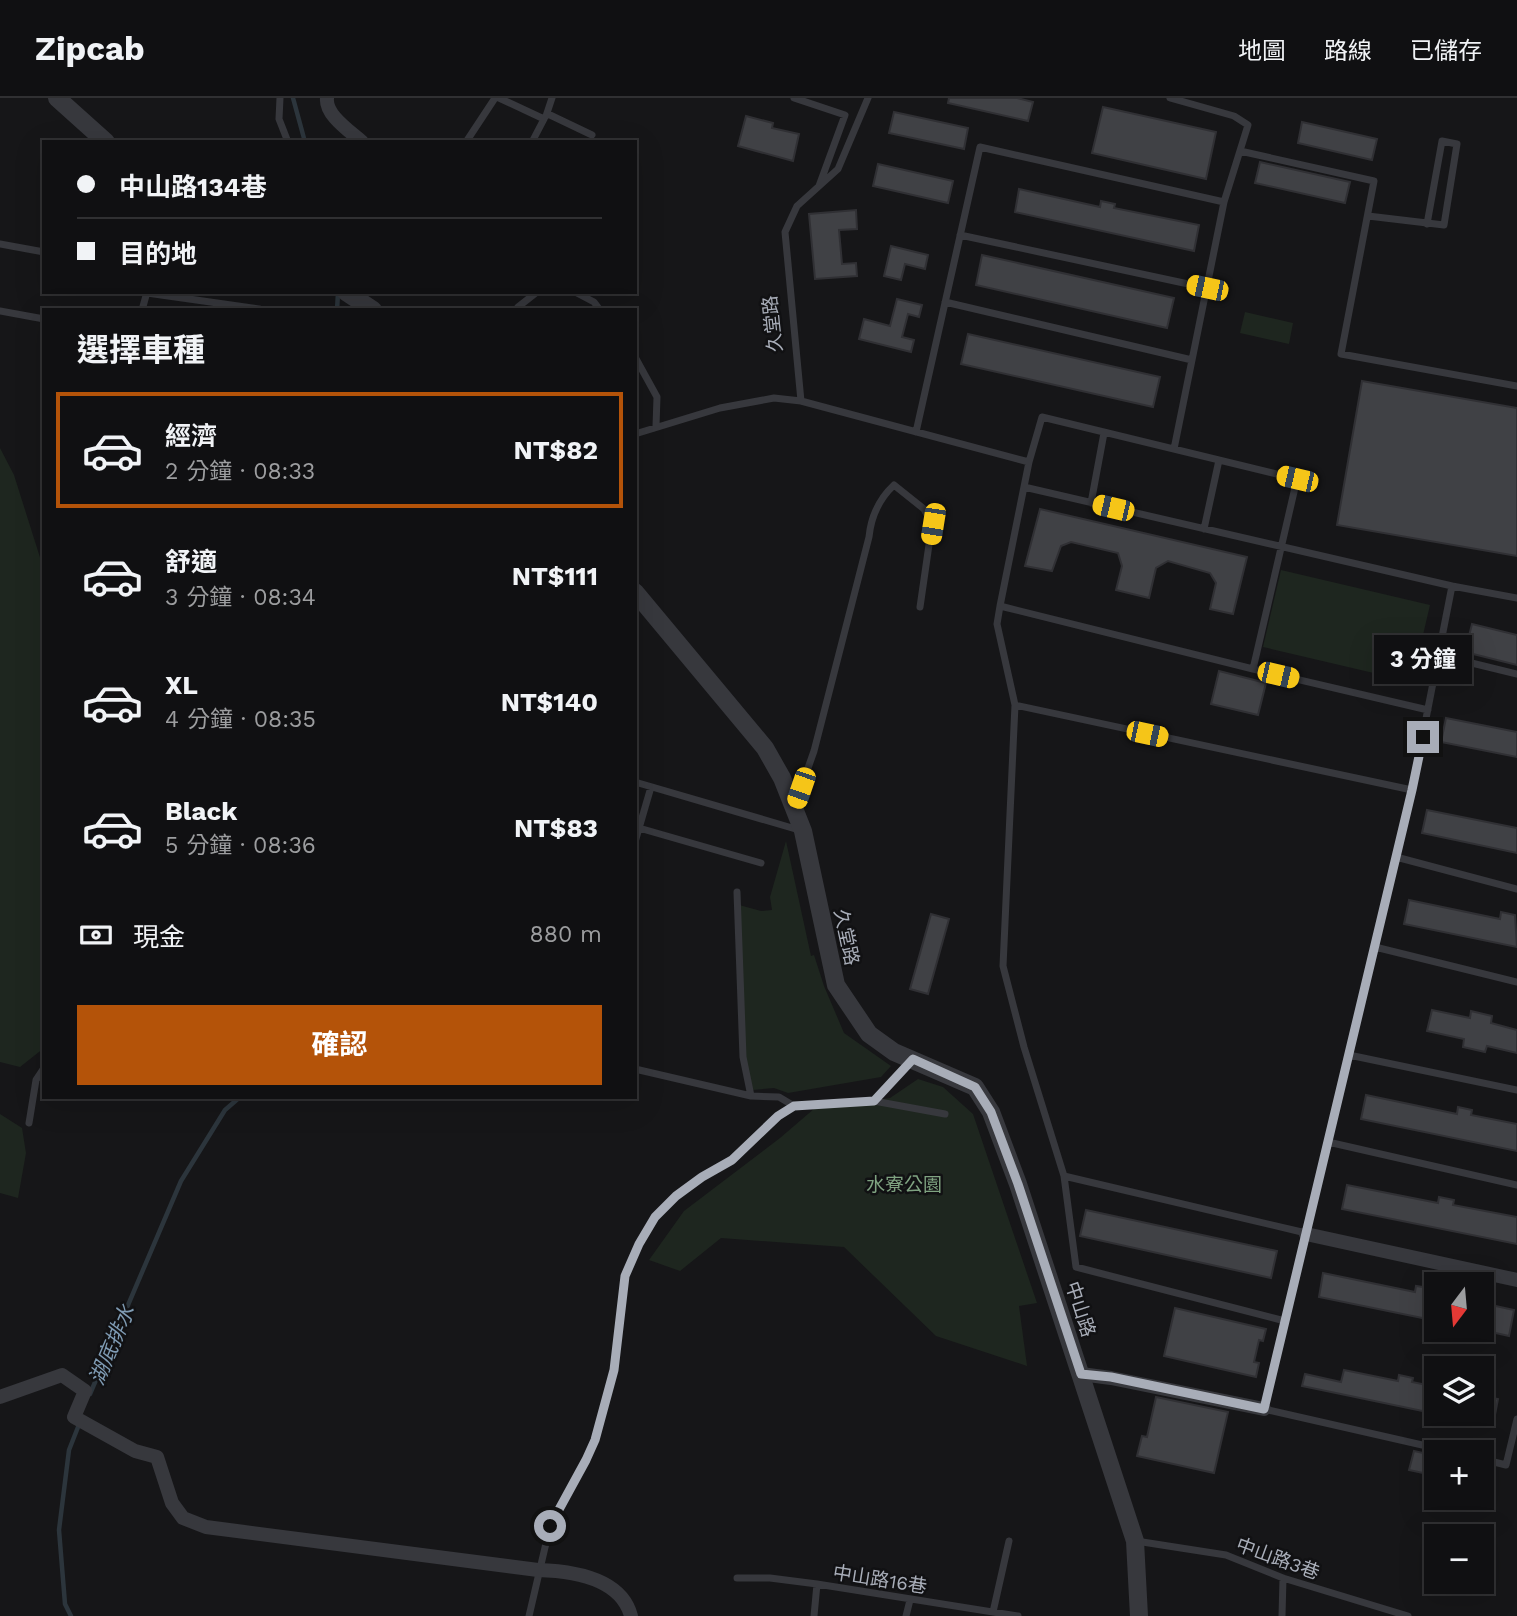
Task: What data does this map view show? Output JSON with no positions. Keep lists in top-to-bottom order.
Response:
{
  "streets": {
    "street": ["久堂路", "中山路"],
    "lane": ["中山路3巷", "中山路16巷"]
  },
  "crossings": [
    ["久堂路", "中山路"],
    ["中山路", "中山路3巷"]
  ],
  "water": ["湖底排水"],
  "parks": ["水寮公園"],
  "north": "bottom",
  "page": {
    "header": "Zipcab",
    "nav": ["地圖", "路線", "已儲存"],
    "banner": ["中山路134巷", "目的地"],
    "heading": "選擇車種",
    "list": [
      {
        "name": "經濟",
        "note": "2 分鐘 · 08:33",
        "value": "NT$82"
      },
      {
        "name": "舒適",
        "note": "3 分鐘 · 08:34",
        "value": "NT$111"
      },
      {
        "name": "XL",
        "note": "4 分鐘 · 08:35",
        "value": "NT$140"
      },
      {
        "name": "Black",
        "note": "5 分鐘 · 08:36",
        "value": "NT$83"
      }
    ],
    "bubble": "3 分鐘",
    "pay": ["現金", "880 m"],
    "buttons": "確認",
    "map_buttons": ["+", "−"]
  }
}
